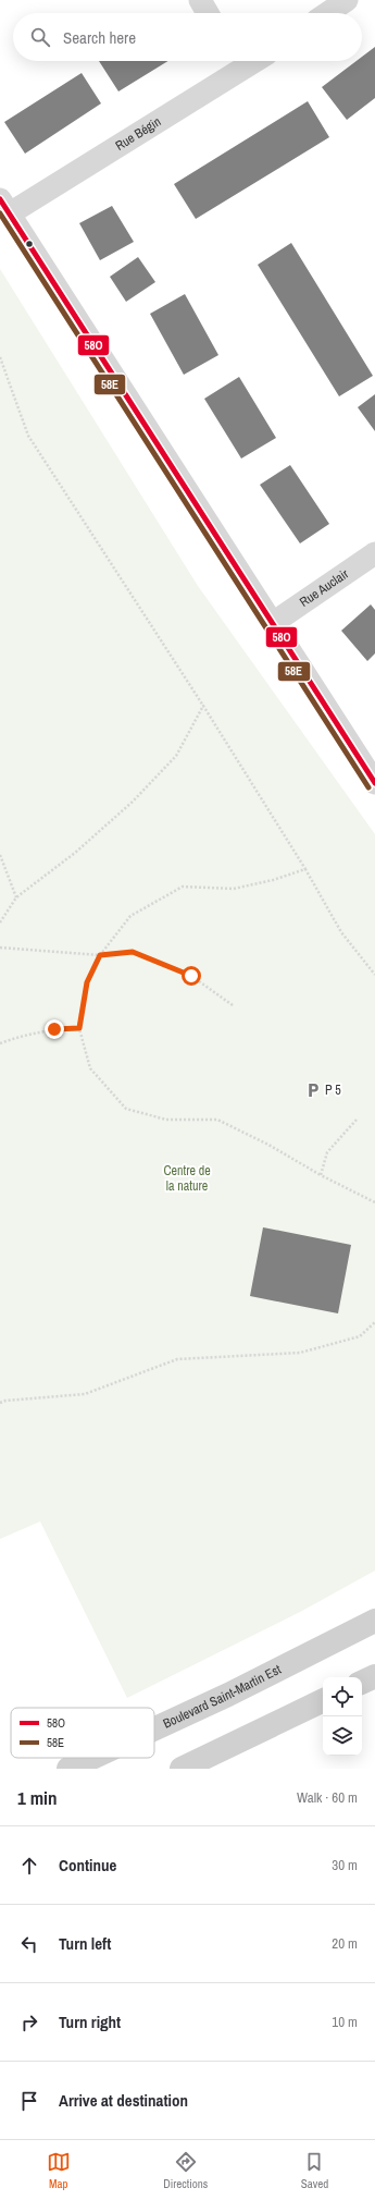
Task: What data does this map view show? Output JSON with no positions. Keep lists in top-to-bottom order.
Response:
{
  "streets": {
    "main road": ["Boulevard Saint-Martin Est"],
    "street": ["Rue Bégin", "Rue Auclair"]
  },
  "parks": ["Centre de la nature"],
  "places": {
    "parking": ["P 5"]
  },
  "lines": ["transit line 58O", "transit line 58E"],
  "legend": ["58O", "58E"],
  "page": {
    "search": "Search here",
    "heading": ["1 min", "Walk · 60 m"],
    "list": [
      ["Continue", "30 m"],
      ["Turn left", "20 m"],
      ["Turn right", "10 m"],
      "Arrive at destination"
    ],
    "nav": ["Map", "Directions", "Saved"]
  }
}
